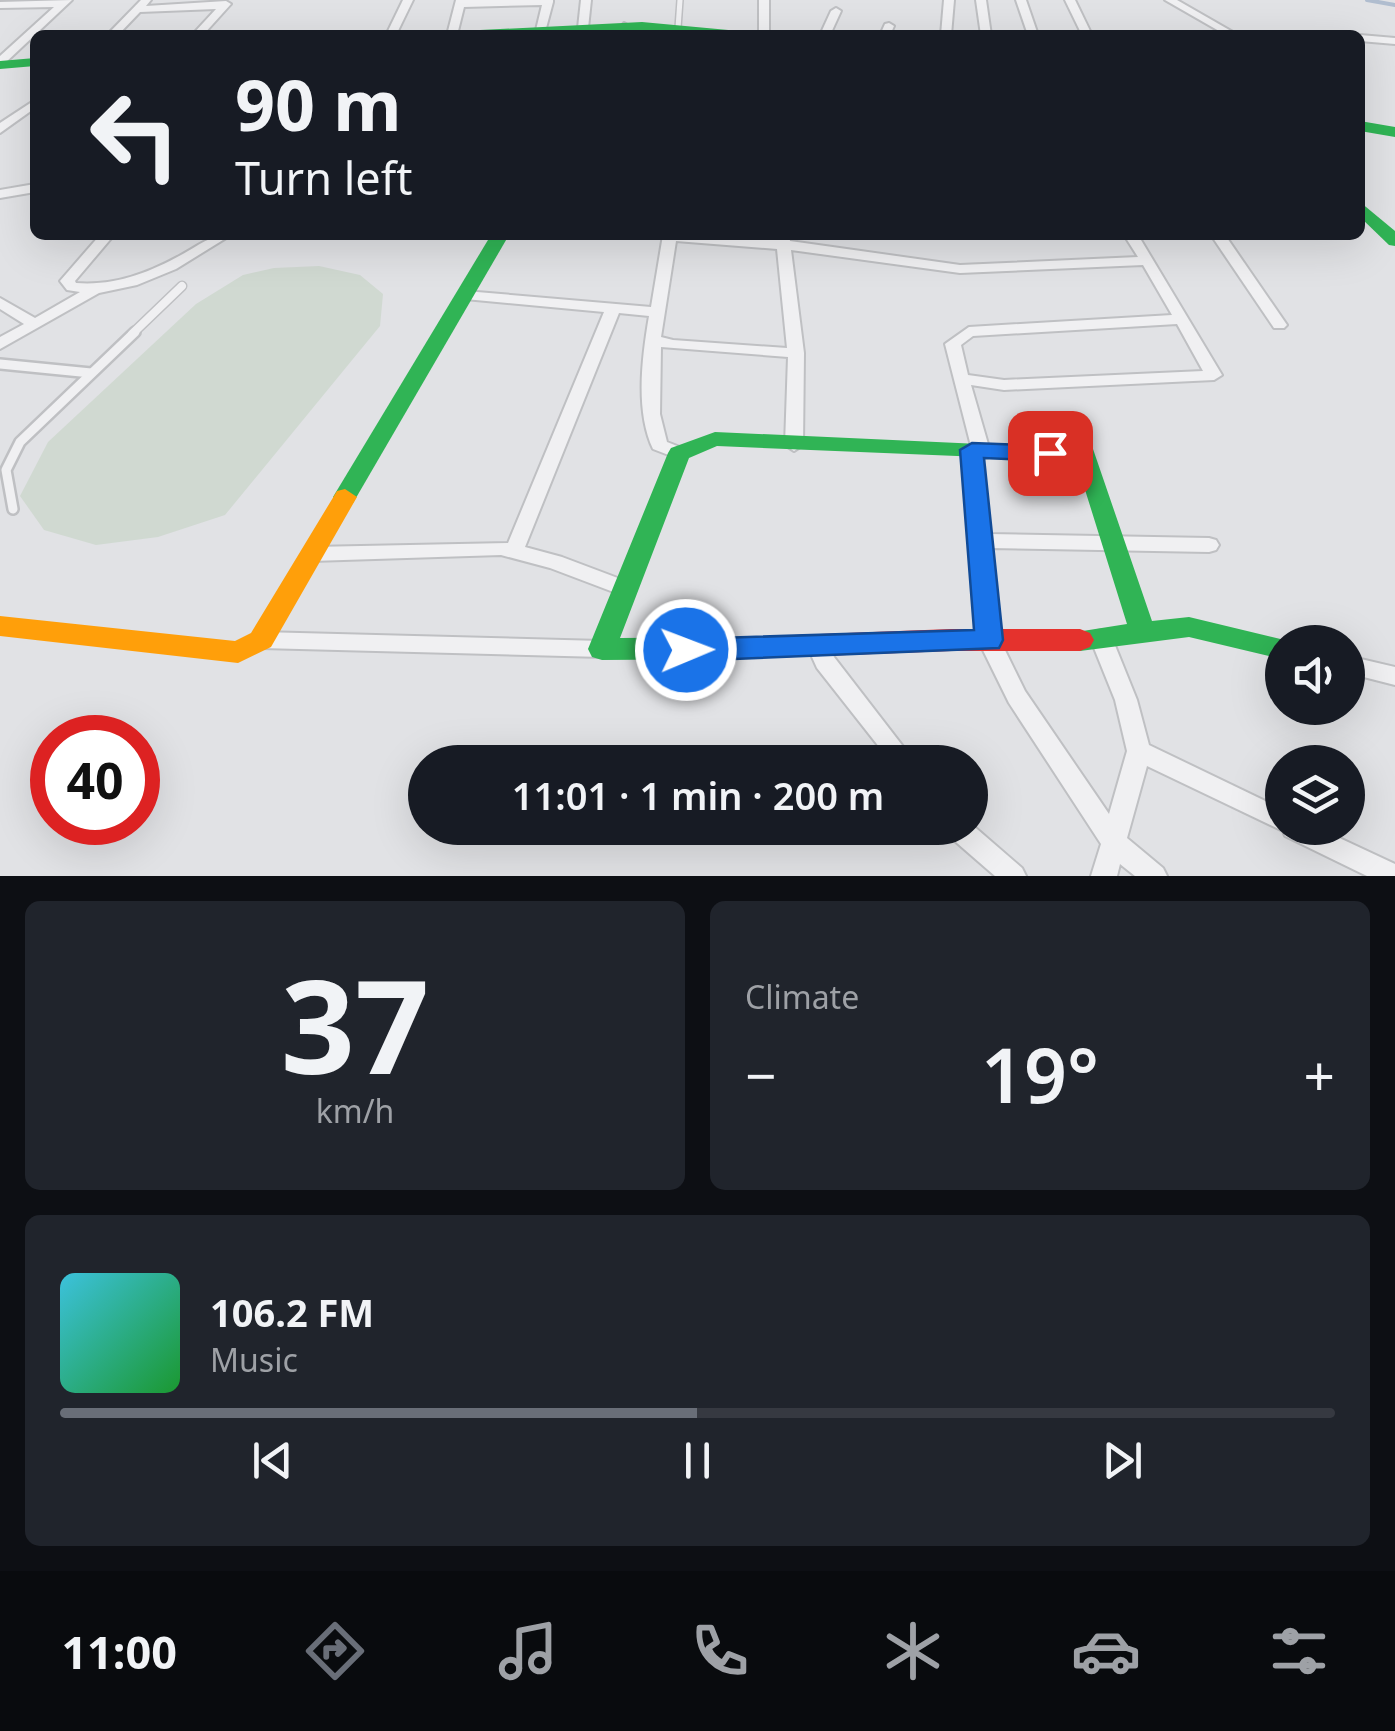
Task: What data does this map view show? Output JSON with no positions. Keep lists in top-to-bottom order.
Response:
{
  "page": {
    "turn": ["90 m", "Turn left"],
    "limit": "40",
    "trip": "11:01 · 1 min · 200 m",
    "tile": [
      ["37", "km/h"],
      "Climate"
    ],
    "heat": ["−", "19°", "+"],
    "song": ["106.2 FM", "Music"],
    "tabs": "11:00"
  }
}
